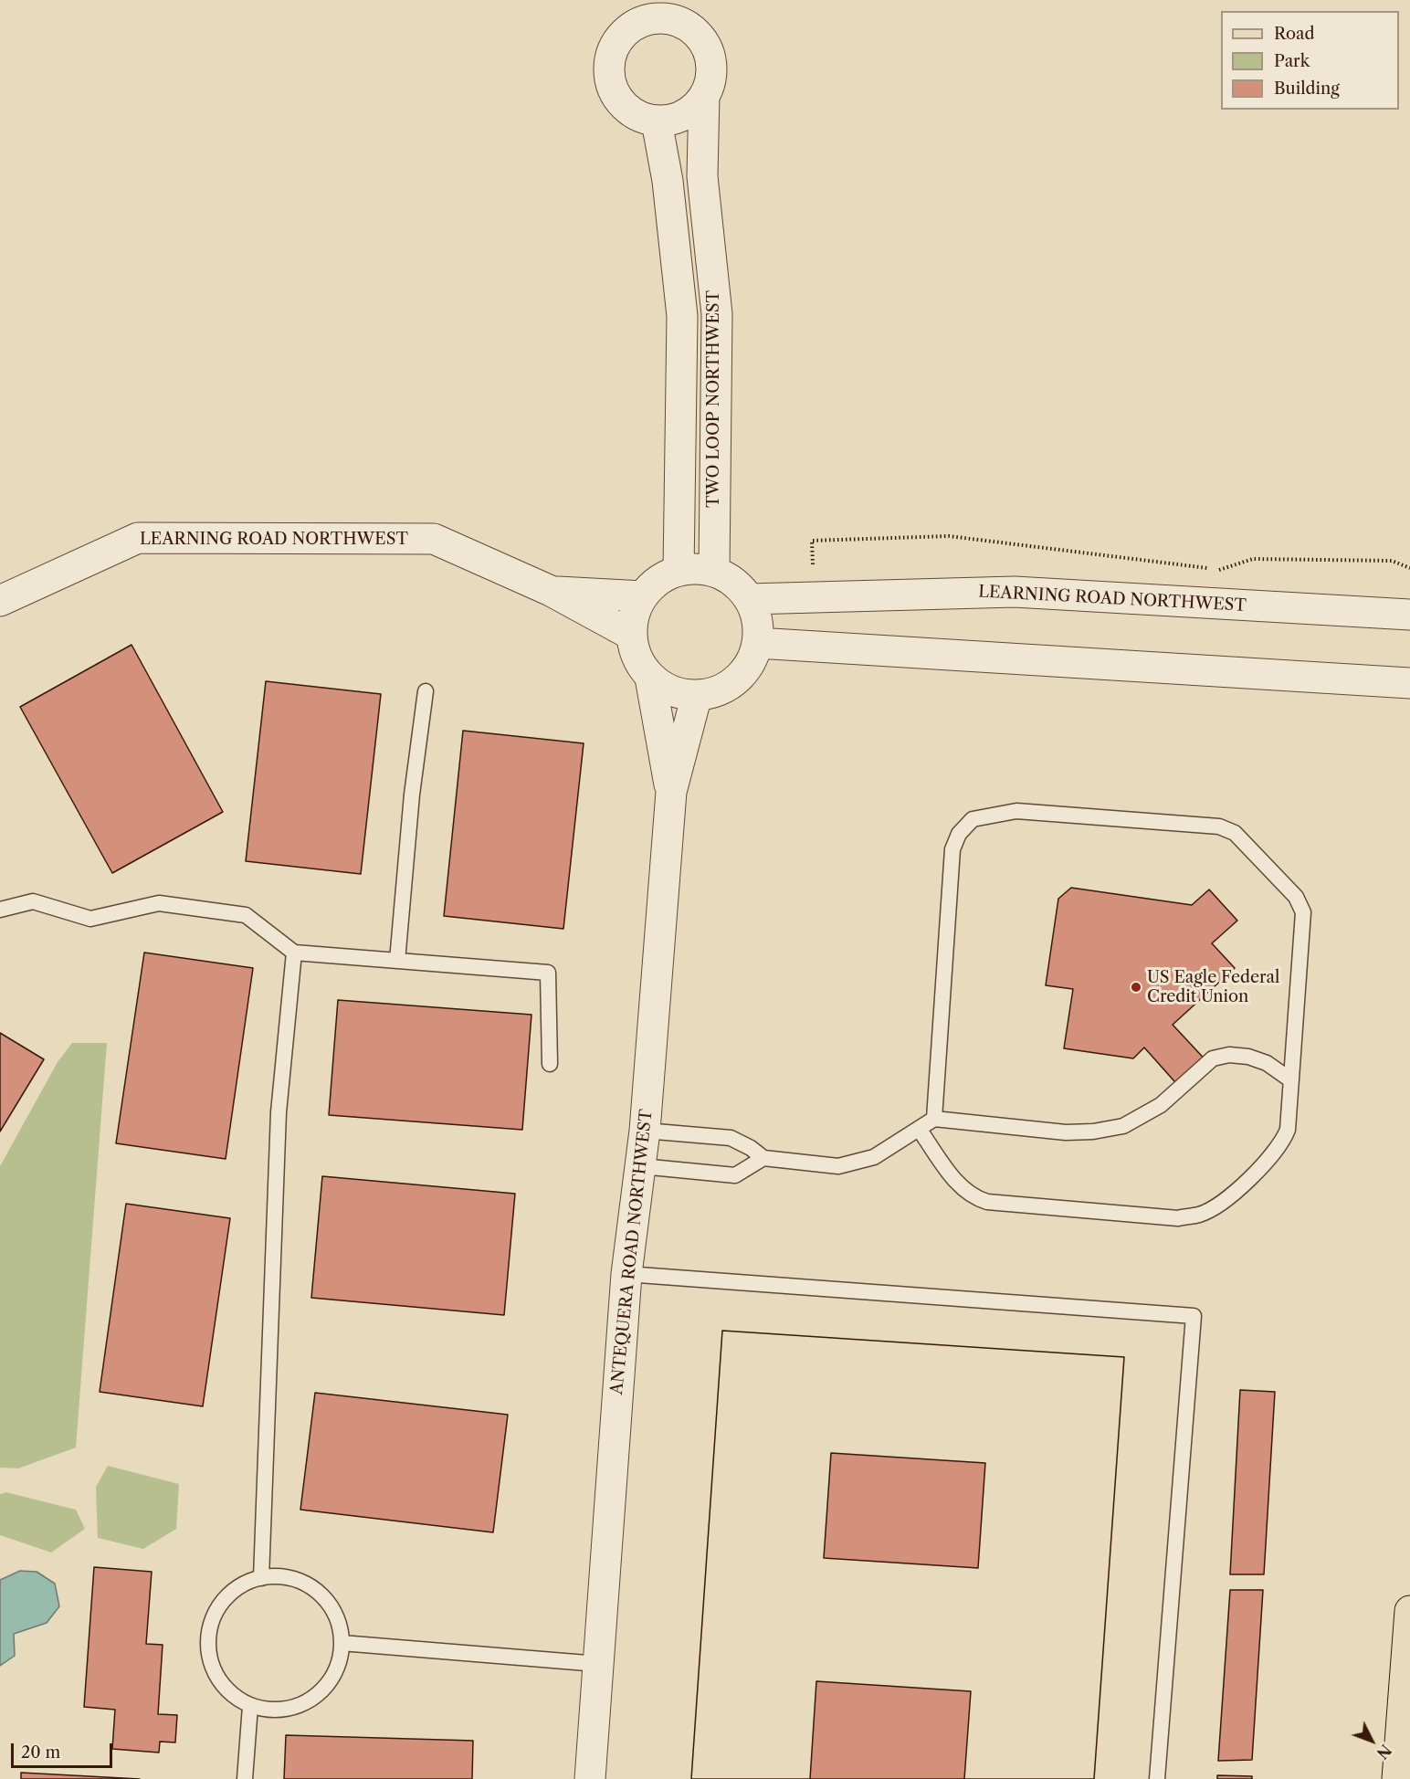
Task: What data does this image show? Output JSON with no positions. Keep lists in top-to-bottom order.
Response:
{
  "streets": {
    "street": ["TWO LOOP NORTHWEST", "LEARNING ROAD NORTHWEST", "ANTEQUERA ROAD NORTHWEST"]
  },
  "crossings": [
    ["TWO LOOP NORTHWEST", "LEARNING ROAD NORTHWEST"],
    ["TWO LOOP NORTHWEST", "ANTEQUERA ROAD NORTHWEST"],
    ["LEARNING ROAD NORTHWEST", "ANTEQUERA ROAD NORTHWEST"]
  ],
  "places": ["US Eagle Federal Credit Union"],
  "legend": ["Road", "Park", "Building"],
  "scale_bar": "20 m",
  "north": "bottom right"
}
